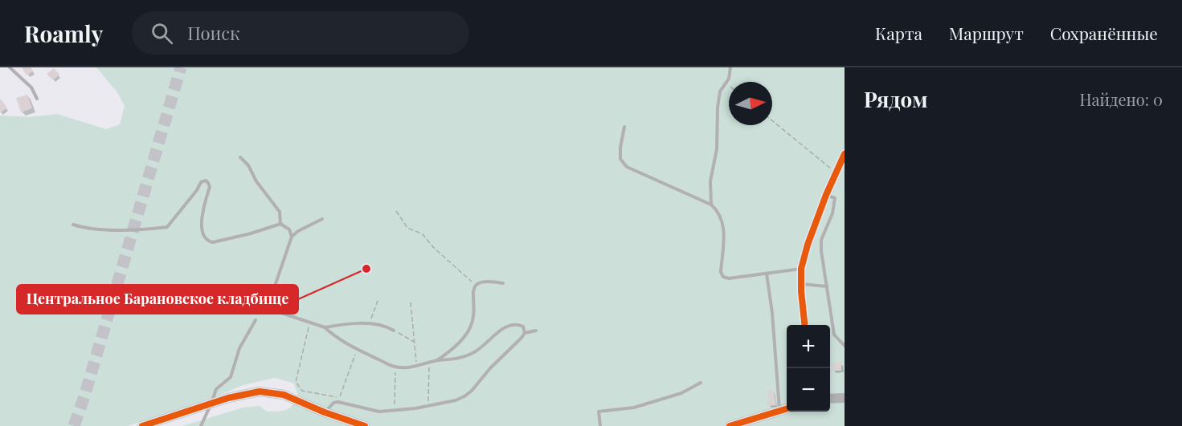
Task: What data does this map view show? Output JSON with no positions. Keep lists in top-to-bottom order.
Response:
{
  "places": ["Центральное Барановское кладбище"],
  "north": "right",
  "page": {
    "header": "Roamly",
    "search": "Поиск",
    "nav": ["Карта", "Маршрут", "Сохранённые"],
    "heading": ["Рядом", "Найдено: 0"],
    "map_buttons": ["+", "−"]
  }
}
